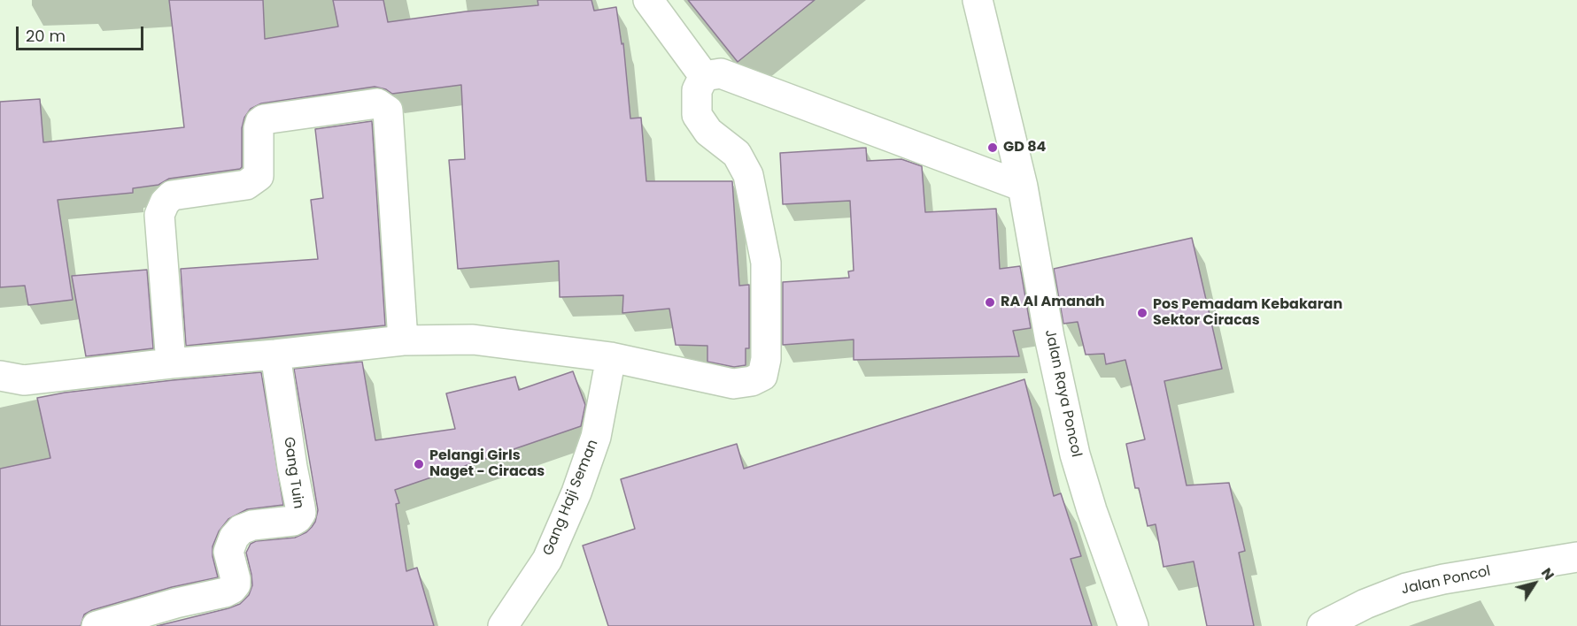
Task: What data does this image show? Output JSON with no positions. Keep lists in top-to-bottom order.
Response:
{
  "streets": {
    "street": [
      "Jalan Raya Poncol",
      "Gang Tuin",
      "Gang Haji Seman",
      "Jalan Poncol"
    ]
  },
  "places": [
    "GD 84",
    "RA Al Amanah",
    "Pos Pemadam Kebakaran Sektor Ciracas",
    "Pelangi Girls Naget - Ciracas"
  ],
  "scale_bar": "20 m",
  "north": "top right"
}
